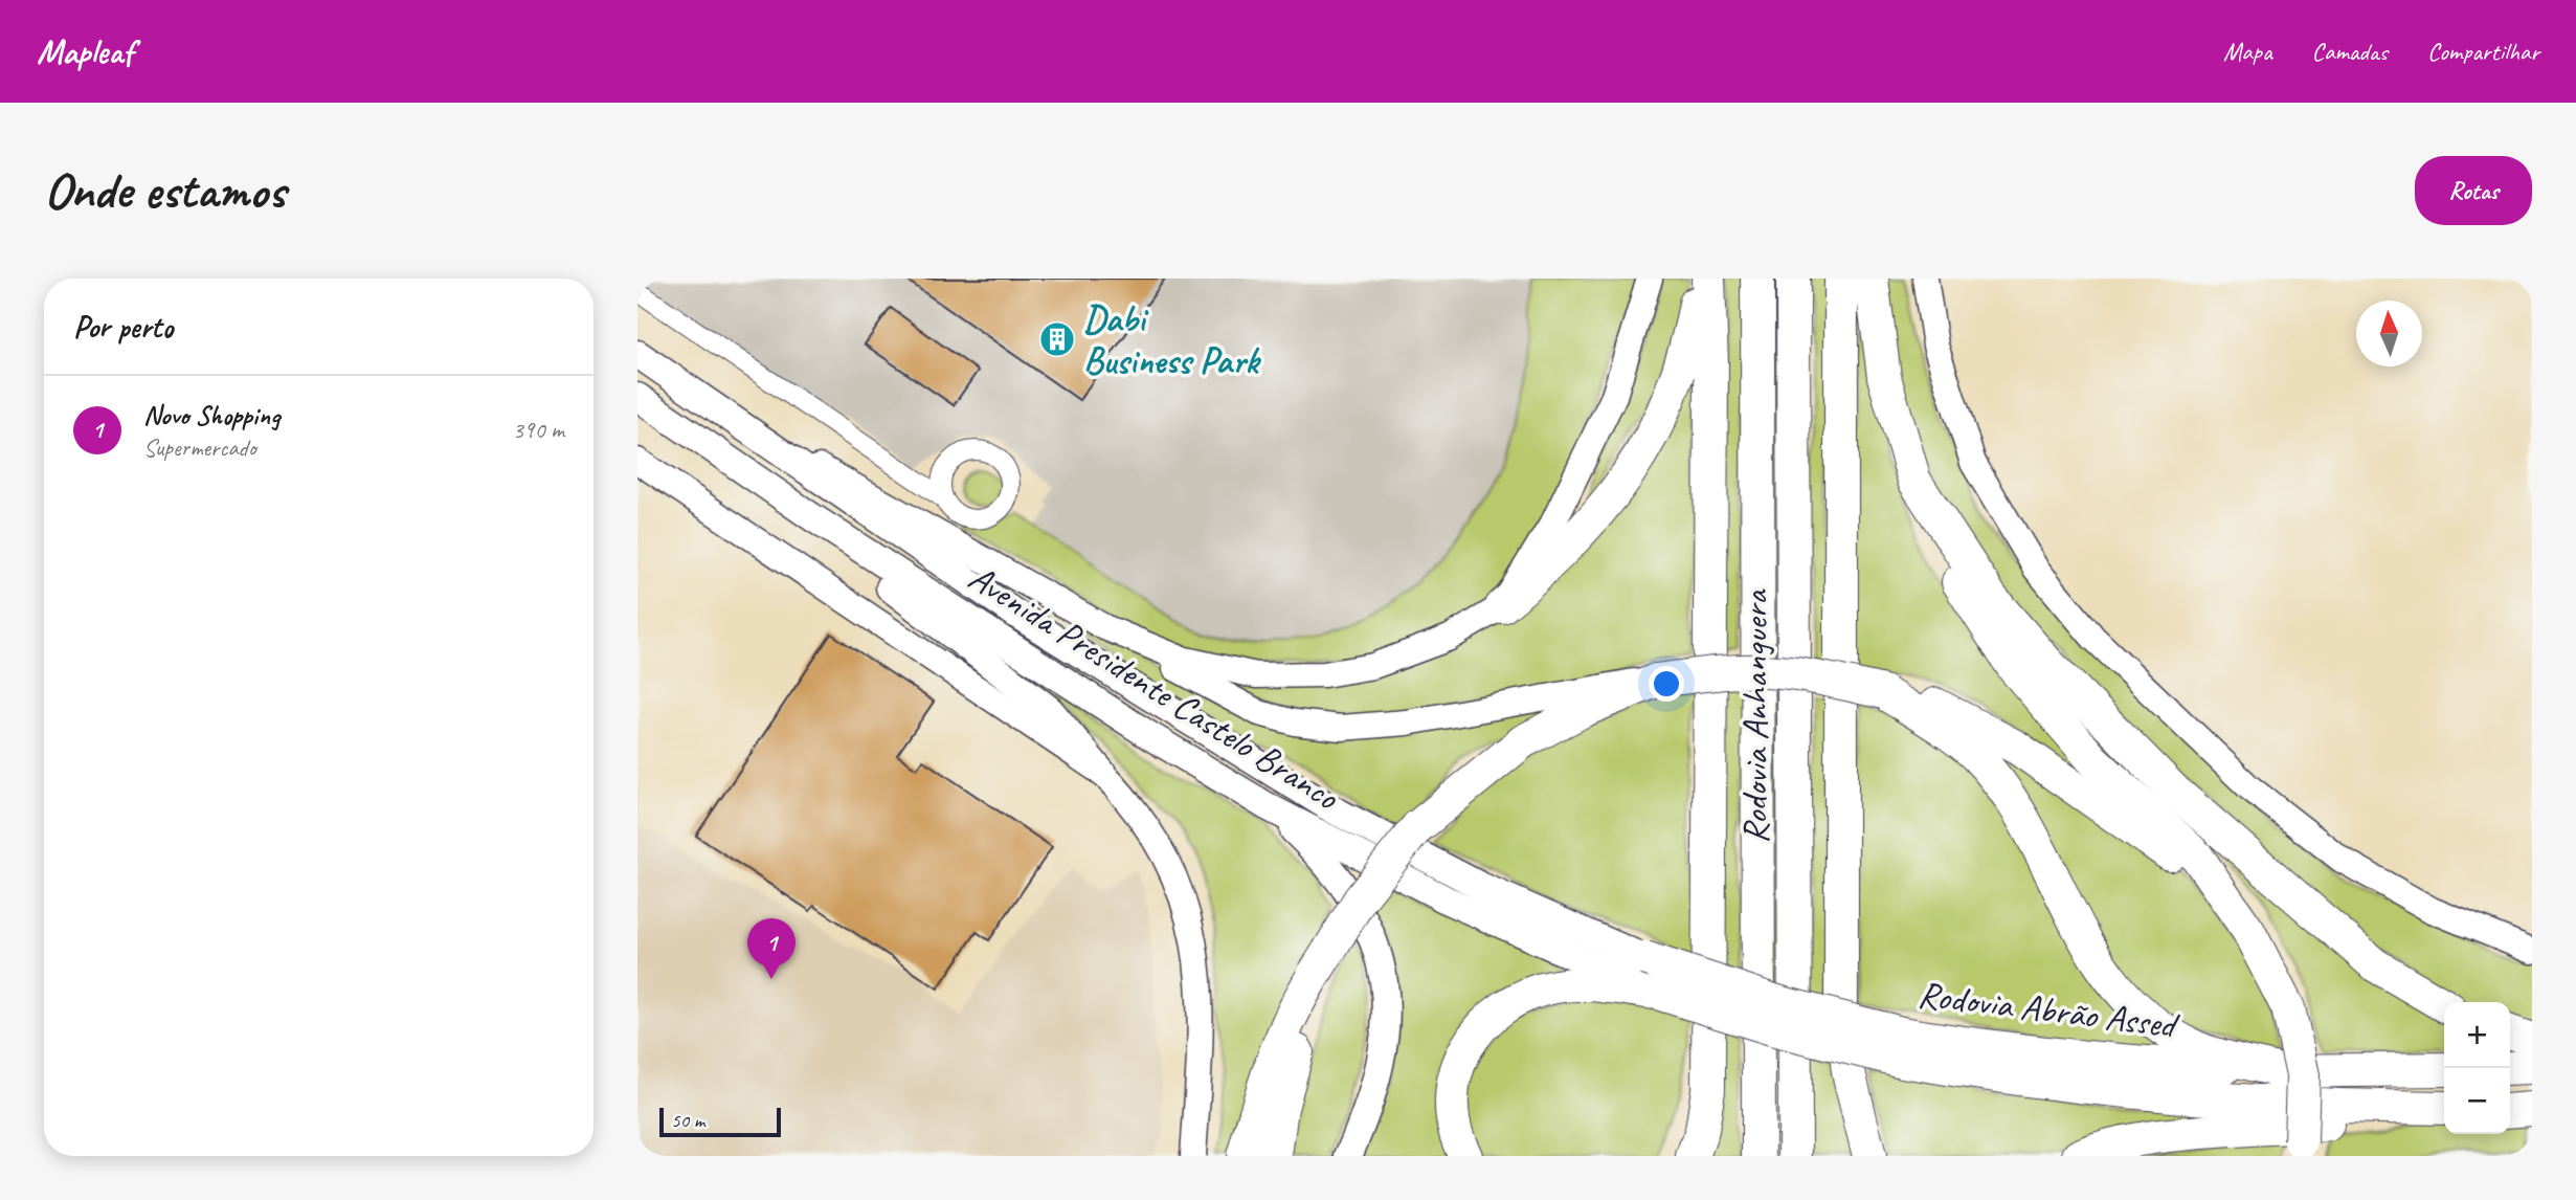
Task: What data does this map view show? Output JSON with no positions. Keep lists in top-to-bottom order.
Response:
{
  "streets": {
    "highway": ["Rodovia Anhanguera", "Rodovia Abrão Assed"],
    "main road": ["Avenida Presidente Castelo Branco"]
  },
  "crossings": [
    ["Avenida Presidente Castelo Branco", "Rodovia Abrão Assed"]
  ],
  "places": {
    "building": ["Dabi Business Park"]
  },
  "scale_bar": "50 m",
  "north": "top",
  "page": {
    "header": "Mapleaf",
    "nav": ["Mapa", "Camadas", "Compartilhar"],
    "buttons": "Rotas",
    "title": "Onde estamos",
    "heading": "Por perto",
    "list": [
      {
        "mark": "1",
        "name": "Novo Shopping",
        "note": "Supermercado",
        "value": "390 m"
      }
    ],
    "pins": "1",
    "map_buttons": ["+", "−"],
    "scale": "50 m"
  }
}
